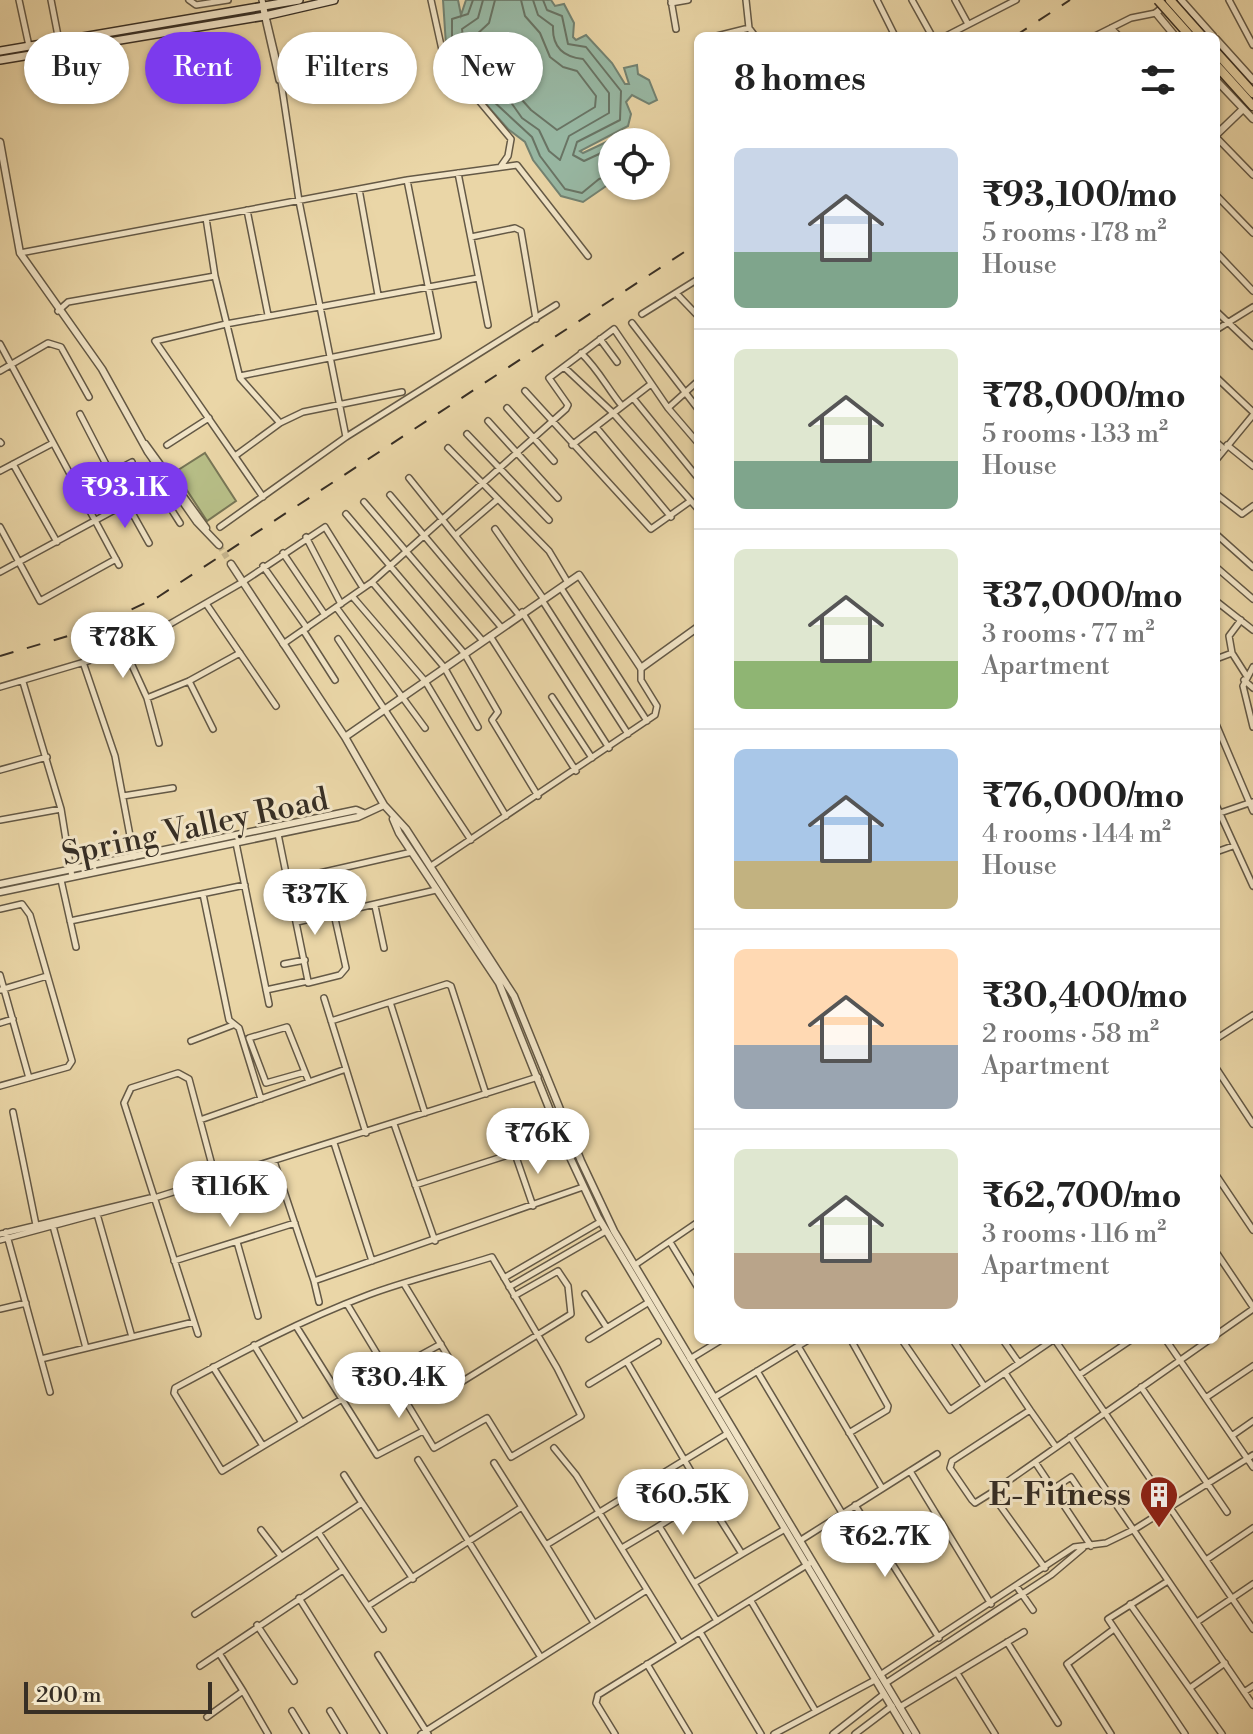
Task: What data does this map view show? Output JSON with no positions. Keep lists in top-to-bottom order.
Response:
{
  "streets": {
    "street": ["Spring Valley Road"]
  },
  "places": {
    "building": ["E-Fitness"]
  },
  "scale_bar": "200 m",
  "page": {
    "chip": [
      "Buy",
      "Rent",
      "Filters",
      "New"
    ],
    "heading": "8 homes",
    "list": [
      {
        "name": "₹93,100/mo",
        "note": "5 rooms · 178 m² · House"
      },
      {
        "name": "₹78,000/mo",
        "note": "5 rooms · 133 m² · House"
      },
      {
        "name": "₹37,000/mo",
        "note": "3 rooms · 77 m² · Apartment"
      },
      {
        "name": "₹76,000/mo",
        "note": "4 rooms · 144 m² · House"
      },
      {
        "name": "₹30,400/mo",
        "note": "2 rooms · 58 m² · Apartment"
      },
      {
        "name": "₹62,700/mo",
        "note": "3 rooms · 116 m² · Apartment"
      }
    ],
    "price": [
      "₹93.1K",
      "₹78K",
      "₹37K",
      "₹76K",
      "₹116K",
      "₹30.4K",
      "₹60.5K",
      "₹62.7K"
    ],
    "scale": "200 m"
  }
}
